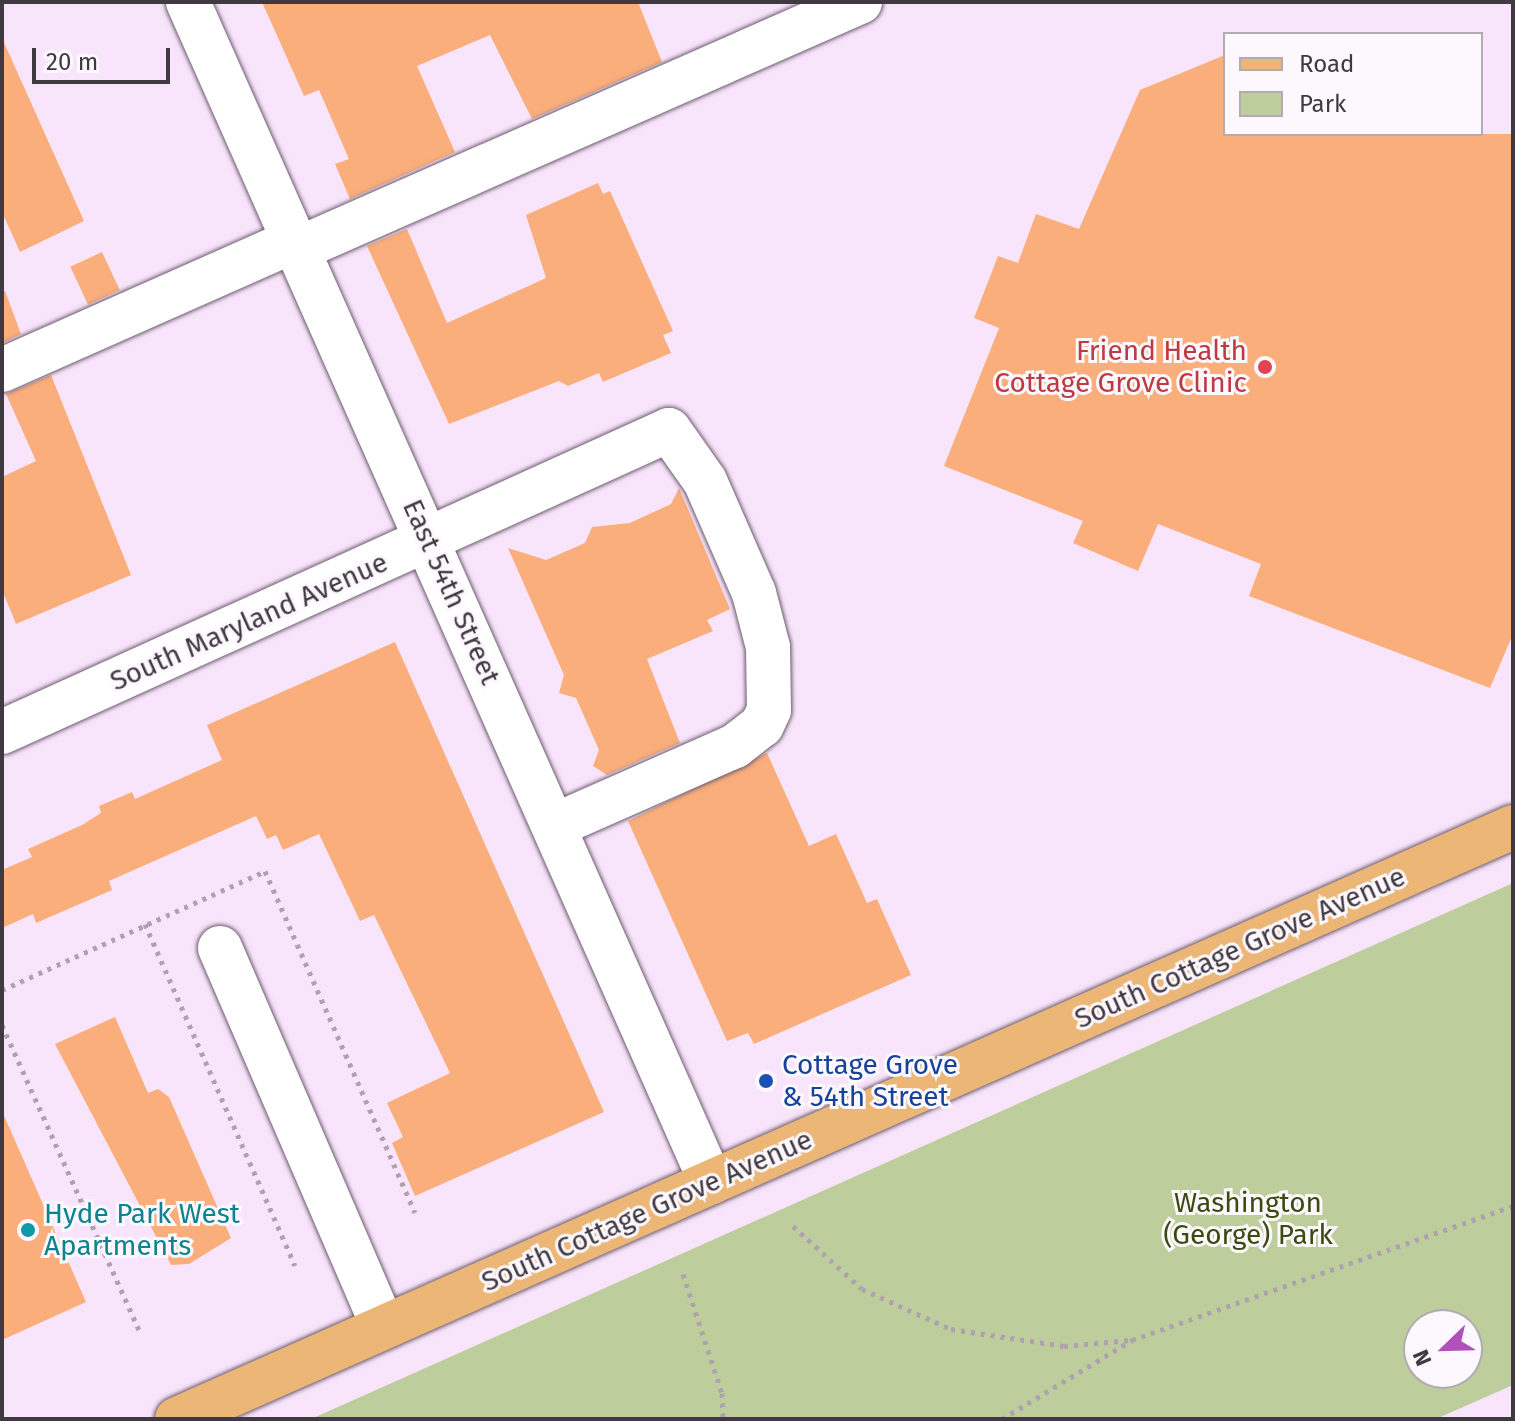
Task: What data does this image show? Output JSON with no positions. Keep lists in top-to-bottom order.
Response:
{
  "streets": {
    "main road": ["South Cottage Grove Avenue"],
    "street": ["East 54th Street", "South Maryland Avenue"]
  },
  "crossings": [
    ["East 54th Street", "South Maryland Avenue"],
    ["East 54th Street", "South Cottage Grove Avenue"]
  ],
  "parks": ["Washington (George) Park"],
  "places": ["Friend Health Cottage Grove Clinic", "Cottage Grove & 54th Street", "Hyde Park West Apartments"],
  "legend": ["Road", "Park"],
  "scale_bar": "20 m",
  "north": "bottom left"
}
